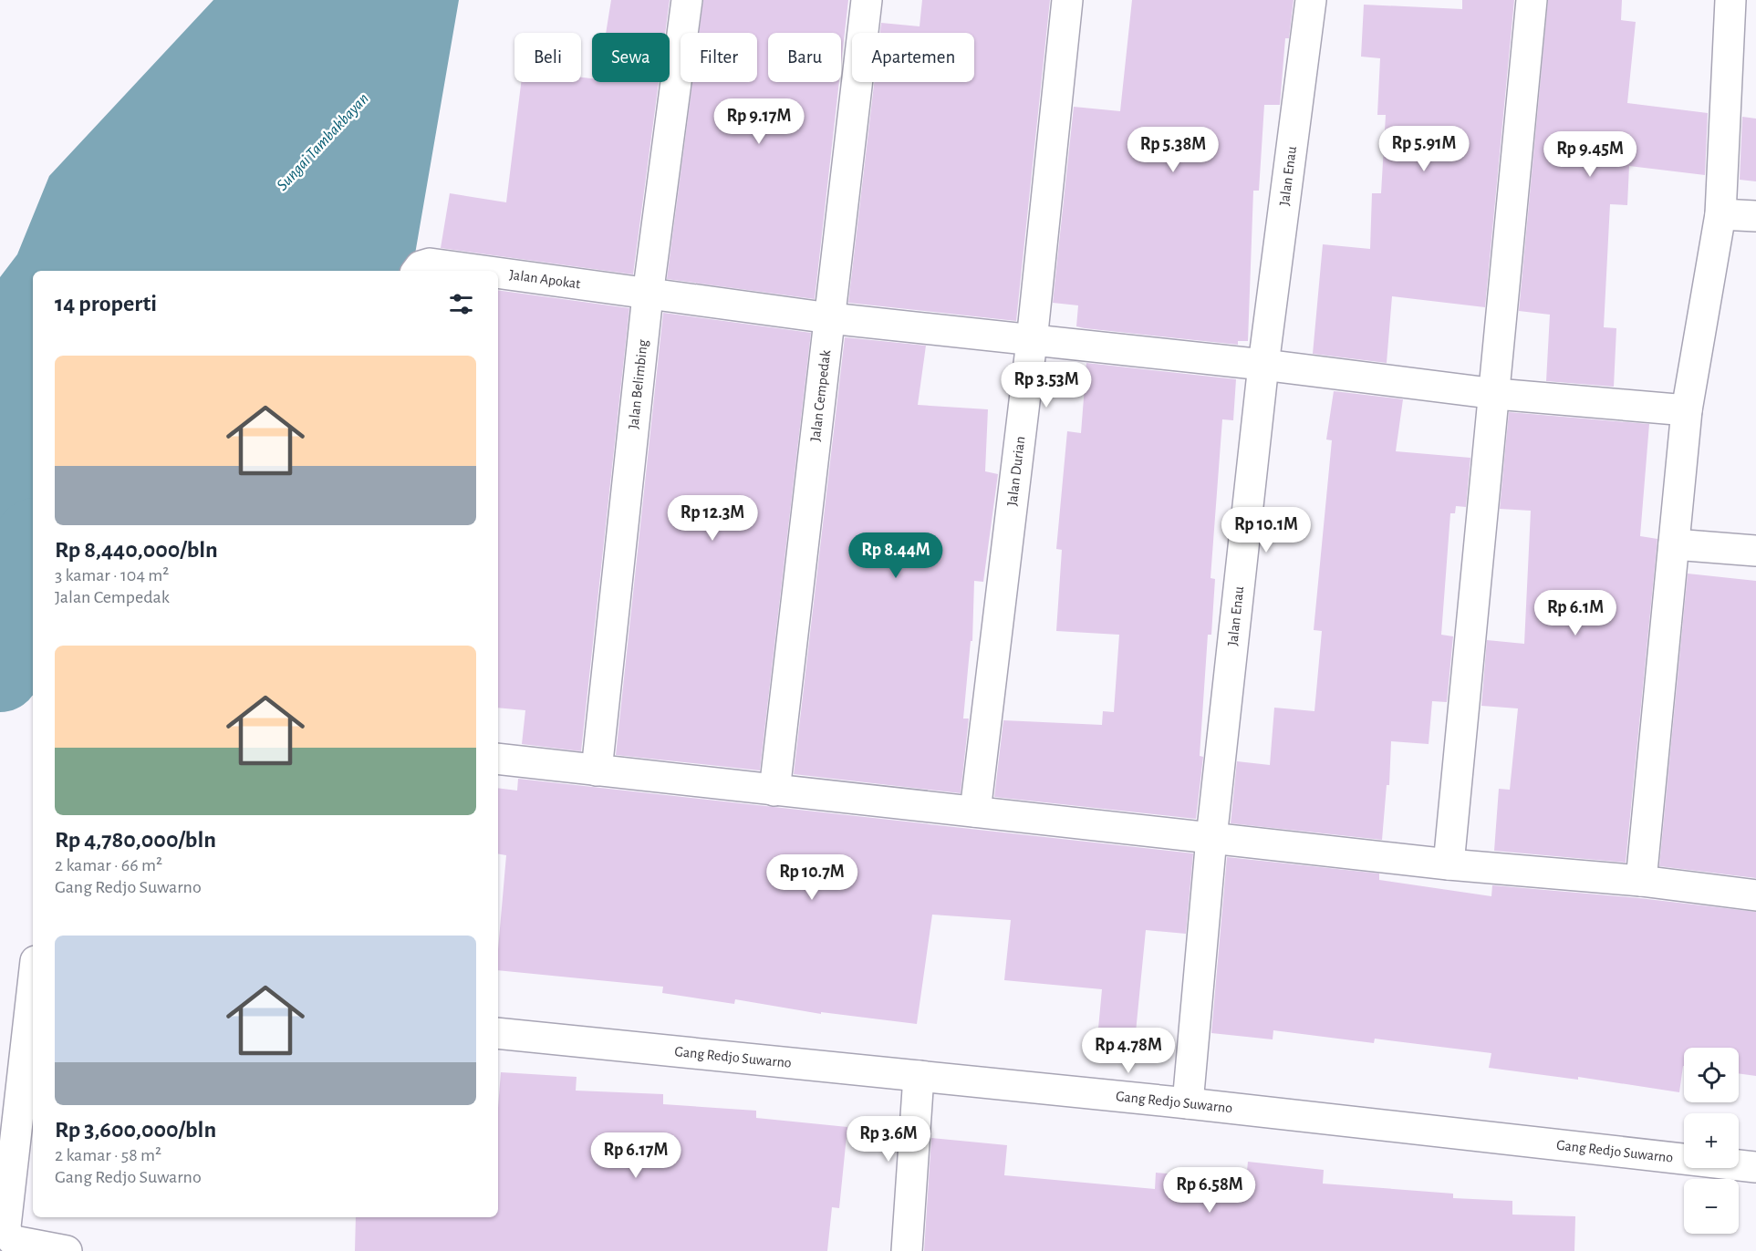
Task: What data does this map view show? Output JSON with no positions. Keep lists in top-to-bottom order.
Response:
{
  "streets": {
    "street": [
      "Jalan Enau",
      "Jalan Apokat",
      "Jalan Belimbing",
      "Jalan Cempedak",
      "Jalan Durian",
      "Gang Redjo Suwarno"
    ]
  },
  "crossings": [
    ["Jalan Enau", "Jalan Apokat"],
    ["Jalan Enau", "Gang Redjo Suwarno"],
    ["Jalan Apokat", "Jalan Belimbing"],
    ["Jalan Apokat", "Jalan Cempedak"],
    ["Jalan Apokat", "Jalan Durian"]
  ],
  "water": ["Sungai Tambakbayan"],
  "page": {
    "chip": [
      "Beli",
      "Sewa",
      "Filter",
      "Baru",
      "Apartemen"
    ],
    "price": [
      "Rp 9.17M",
      "Rp 5.91M",
      "Rp 5.38M",
      "Rp 9.45M",
      "Rp 3.53M",
      "Rp 12.3M",
      "Rp 10.1M",
      "Rp 8.44M",
      "Rp 6.1M",
      "Rp 10.7M",
      "Rp 4.78M",
      "Rp 3.6M",
      "Rp 6.17M",
      "Rp 6.58M"
    ],
    "heading": "14 properti",
    "list": [
      {
        "name": "Rp 8,440,000/bln",
        "note": "3 kamar · 104 m² · Jalan Cempedak"
      },
      {
        "name": "Rp 4,780,000/bln",
        "note": "2 kamar · 66 m² · Gang Redjo Suwarno"
      },
      {
        "name": "Rp 3,600,000/bln",
        "note": "2 kamar · 58 m² · Gang Redjo Suwarno"
      }
    ],
    "map_buttons": ["+", "−"]
  }
}
